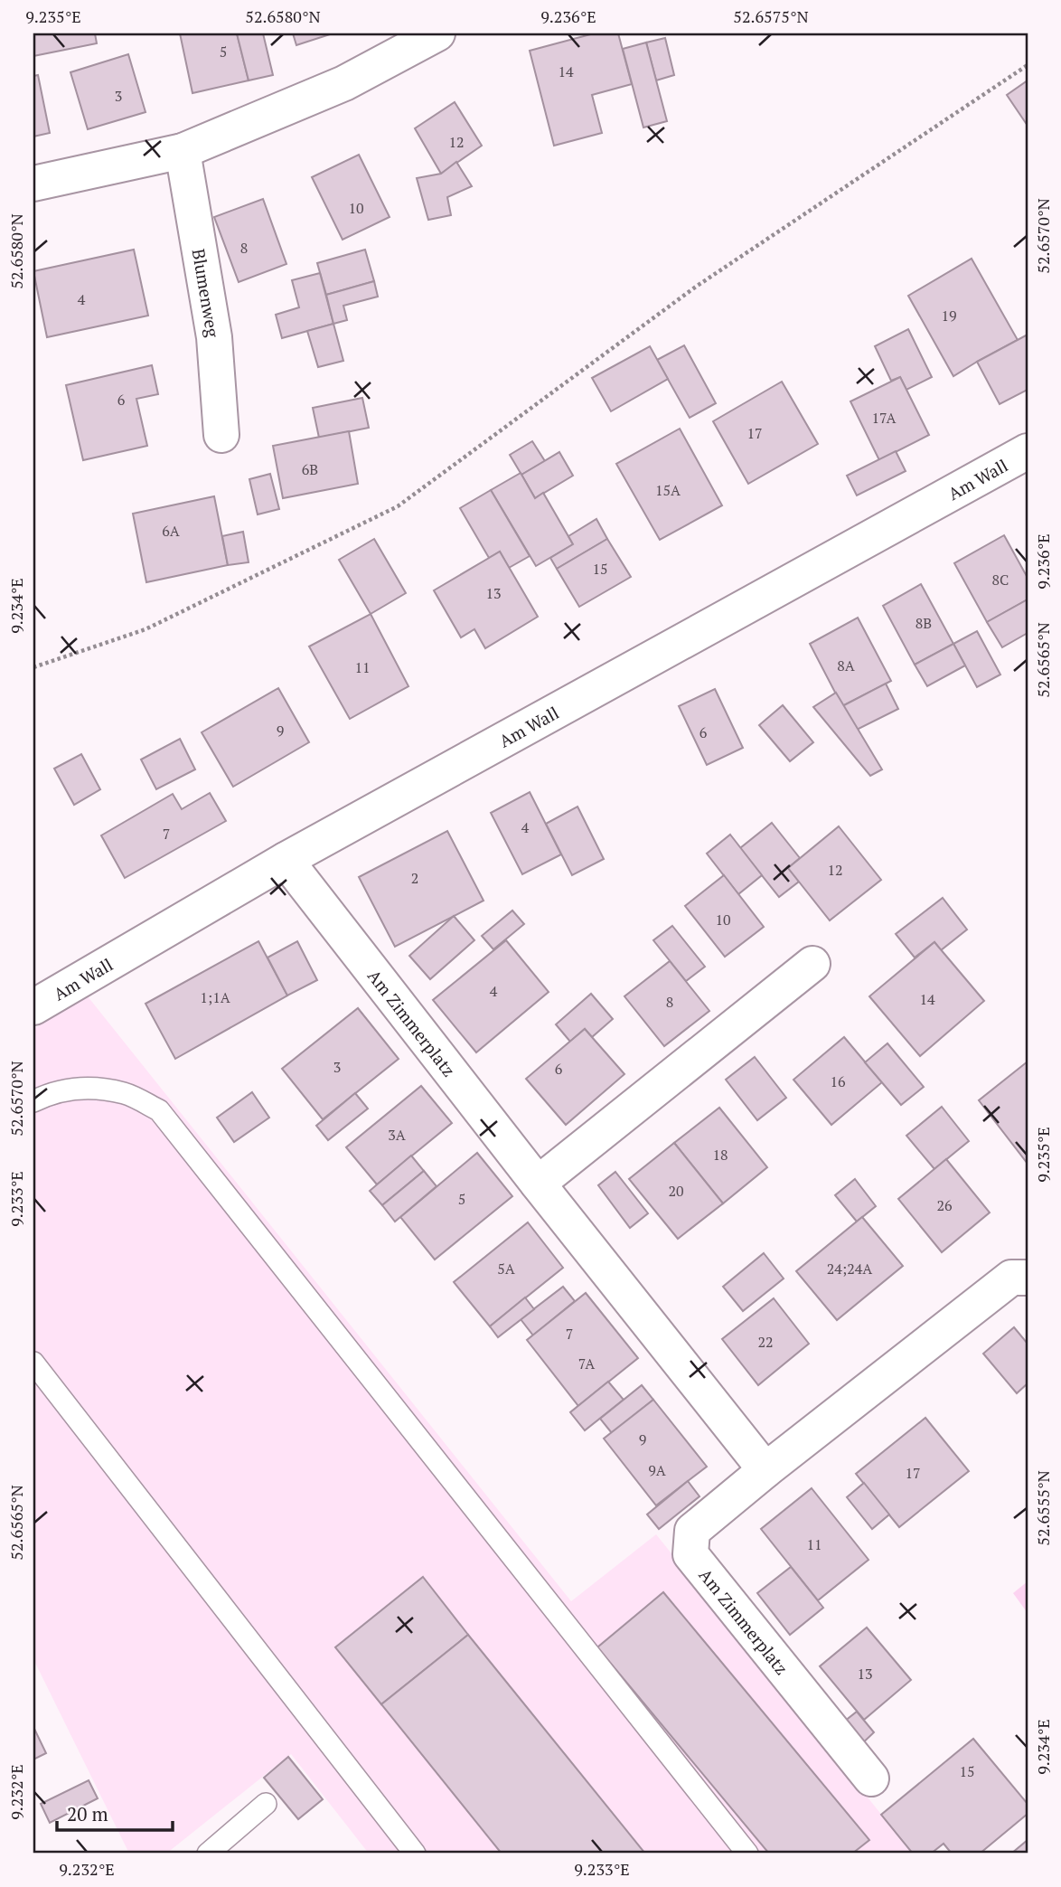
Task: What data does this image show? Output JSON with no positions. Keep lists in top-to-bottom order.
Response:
{
  "streets": {
    "street": ["Blumenweg", "Am Wall", "Am Zimmerplatz"]
  },
  "crossings": [
    ["Am Wall", "Am Zimmerplatz"]
  ],
  "house_numbers": [
    "5",
    "14",
    "3",
    "12",
    "10",
    "8",
    "4",
    "19",
    "6",
    "17A",
    "17",
    "6B",
    "15A",
    "6A",
    "15",
    "8C",
    "13",
    "8B",
    "8A",
    "11",
    "9",
    "6",
    "4",
    "7",
    "12",
    "2",
    "10",
    "4",
    "1;1A",
    "14",
    "8",
    "3",
    "6",
    "16",
    "3A",
    "18",
    "20",
    "5",
    "26",
    "5A",
    "24;24A",
    "7",
    "22",
    "7A",
    "9",
    "9A",
    "17",
    "11",
    "13",
    "15"
  ],
  "scale_bar": "20 m",
  "coordinates": [
    "9.235°E",
    "52.6580°N",
    "9.236°E",
    "52.6575°N",
    "52.6570°N",
    "9.234°E",
    "52.6565°N",
    "9.233°E",
    "52.6555°N",
    "9.232°E"
  ]
}
